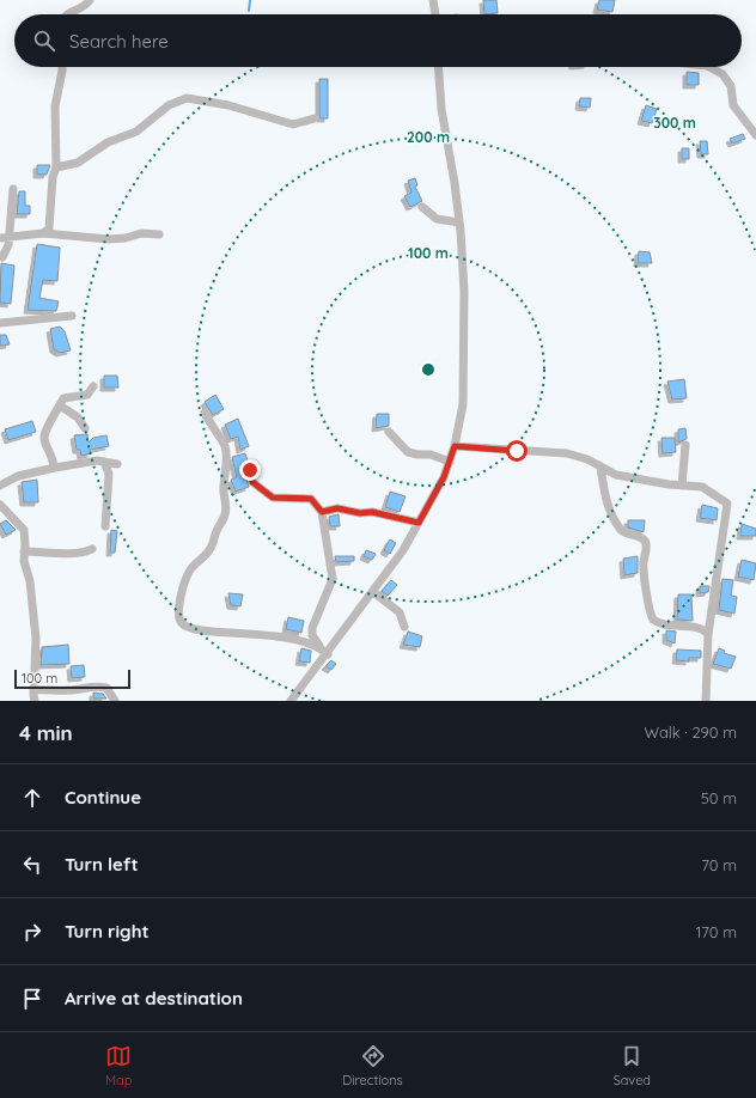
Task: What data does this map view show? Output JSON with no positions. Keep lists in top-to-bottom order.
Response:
{
  "scale_bar": "100 m",
  "page": {
    "search": "Search here",
    "scale": "100 m",
    "heading": ["4 min", "Walk · 290 m"],
    "list": [
      ["Continue", "50 m"],
      ["Turn left", "70 m"],
      ["Turn right", "170 m"],
      "Arrive at destination"
    ],
    "nav": ["Map", "Directions", "Saved"]
  },
  "rings": ["300 m", "200 m", "100 m"]
}
